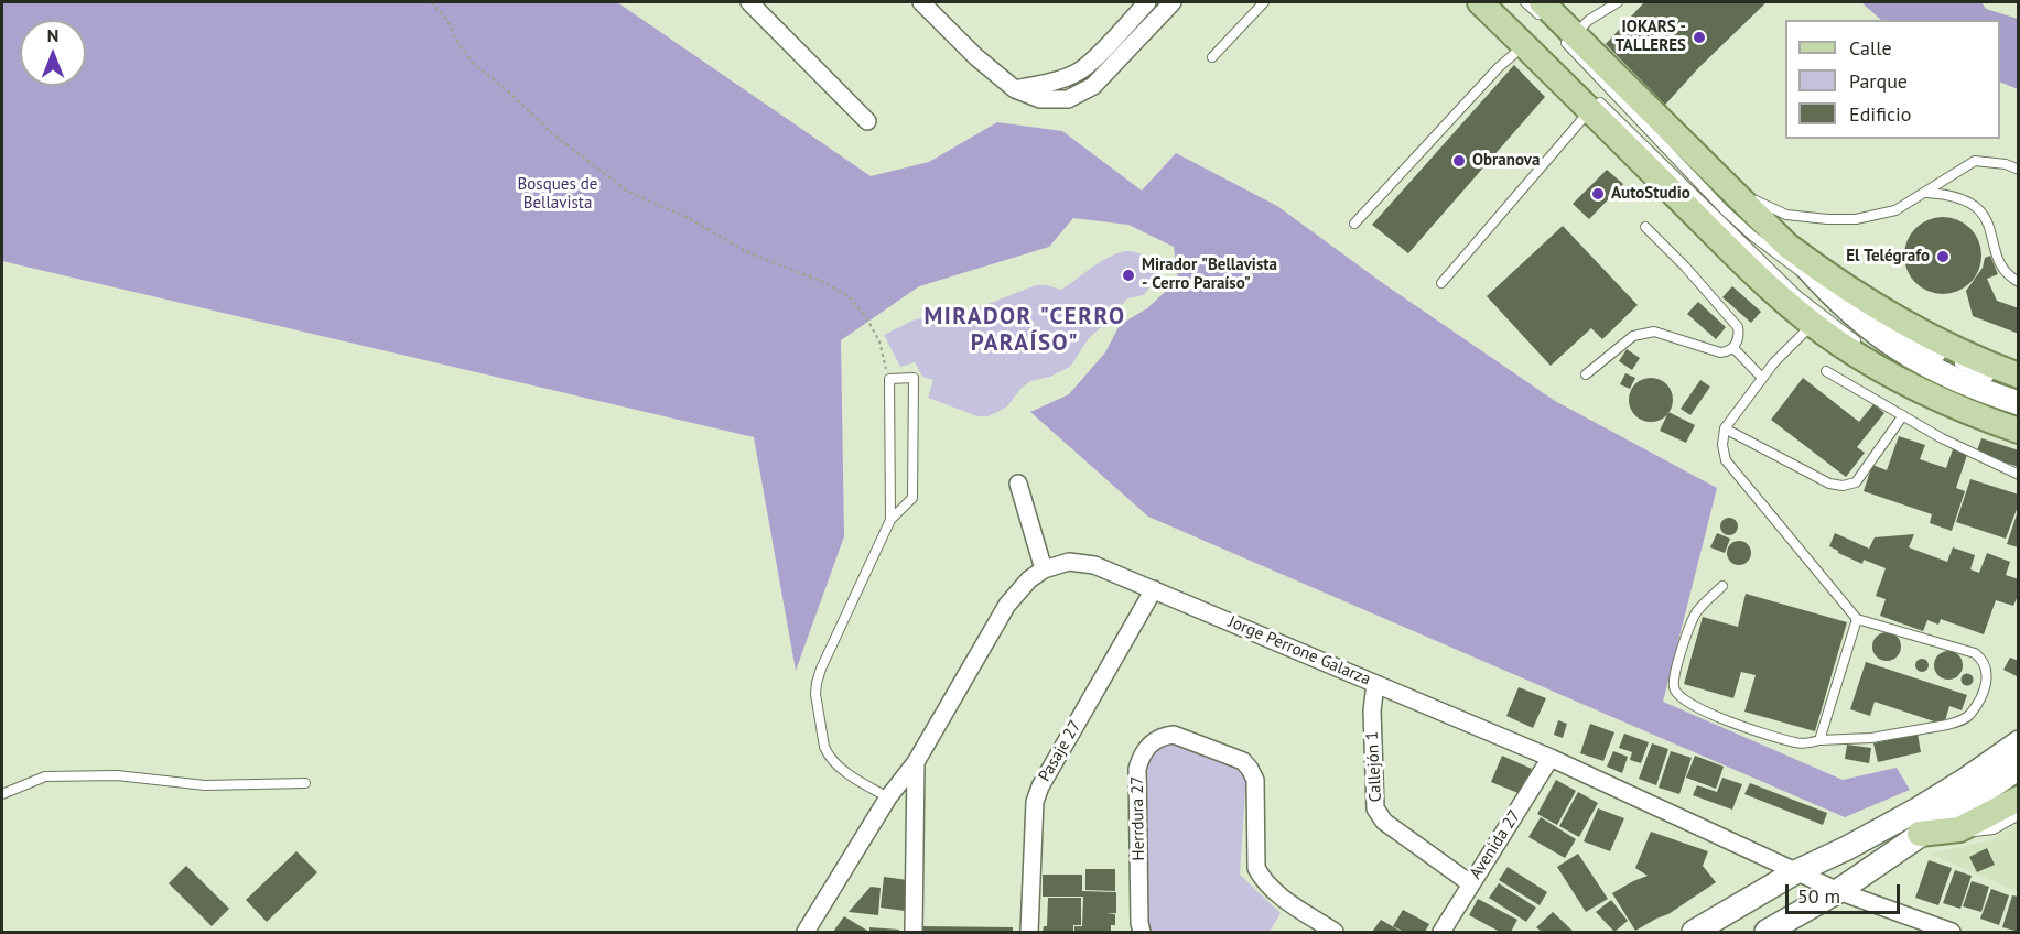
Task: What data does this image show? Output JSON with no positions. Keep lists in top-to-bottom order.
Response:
{
  "streets": {
    "street": [
      "Jorge Perrone Galarza",
      "Pasaje 27",
      "Callejón 1",
      "Herrdura 27",
      "Avenida 27"
    ]
  },
  "crossings": [
    ["Jorge Perrone Galarza", "Pasaje 27"],
    ["Jorge Perrone Galarza", "Callejón 1"],
    ["Jorge Perrone Galarza", "Avenida 27"],
    ["Callejón 1", "Avenida 27"]
  ],
  "districts": ["MIRADOR \"CERRO PARAÍSO\""],
  "parks": ["Bosques de Bellavista"],
  "places": [
    "IOKARS - TALLERES",
    "Obranova",
    "AutoStudio",
    "El Telégrafo",
    "Mirador \"Bellavista - Cerro Paraíso\""
  ],
  "legend": ["Calle", "Parque", "Edificio"],
  "scale_bar": "50 m",
  "north": "top"
}
